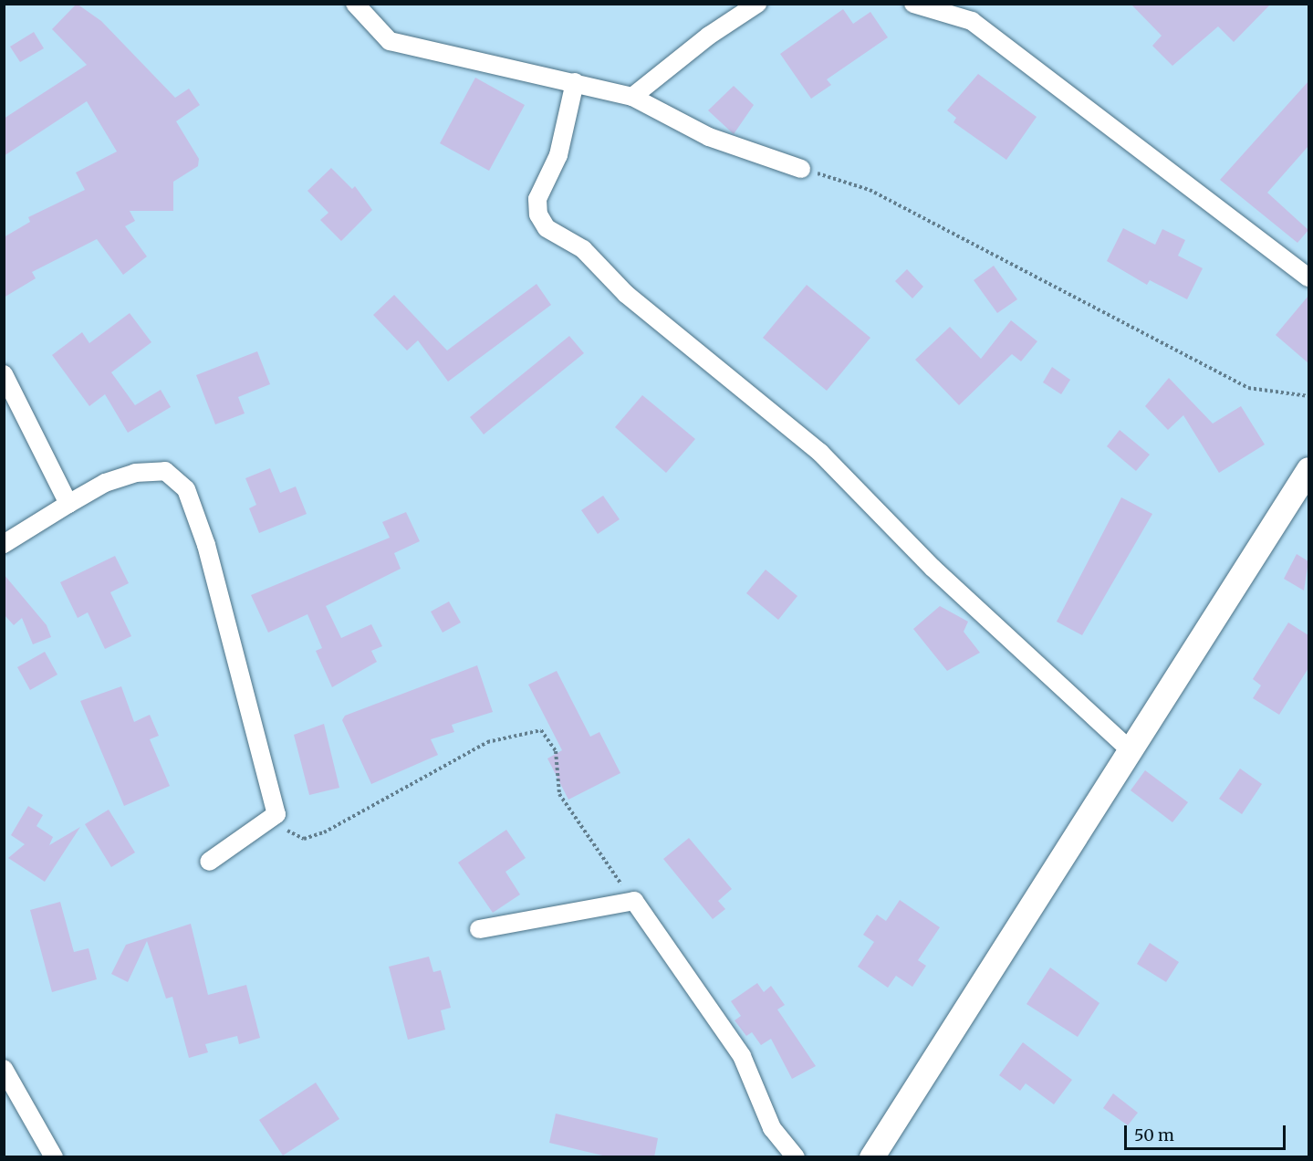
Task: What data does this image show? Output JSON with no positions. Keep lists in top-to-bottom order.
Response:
{
  "scale_bar": "50 m"
}
